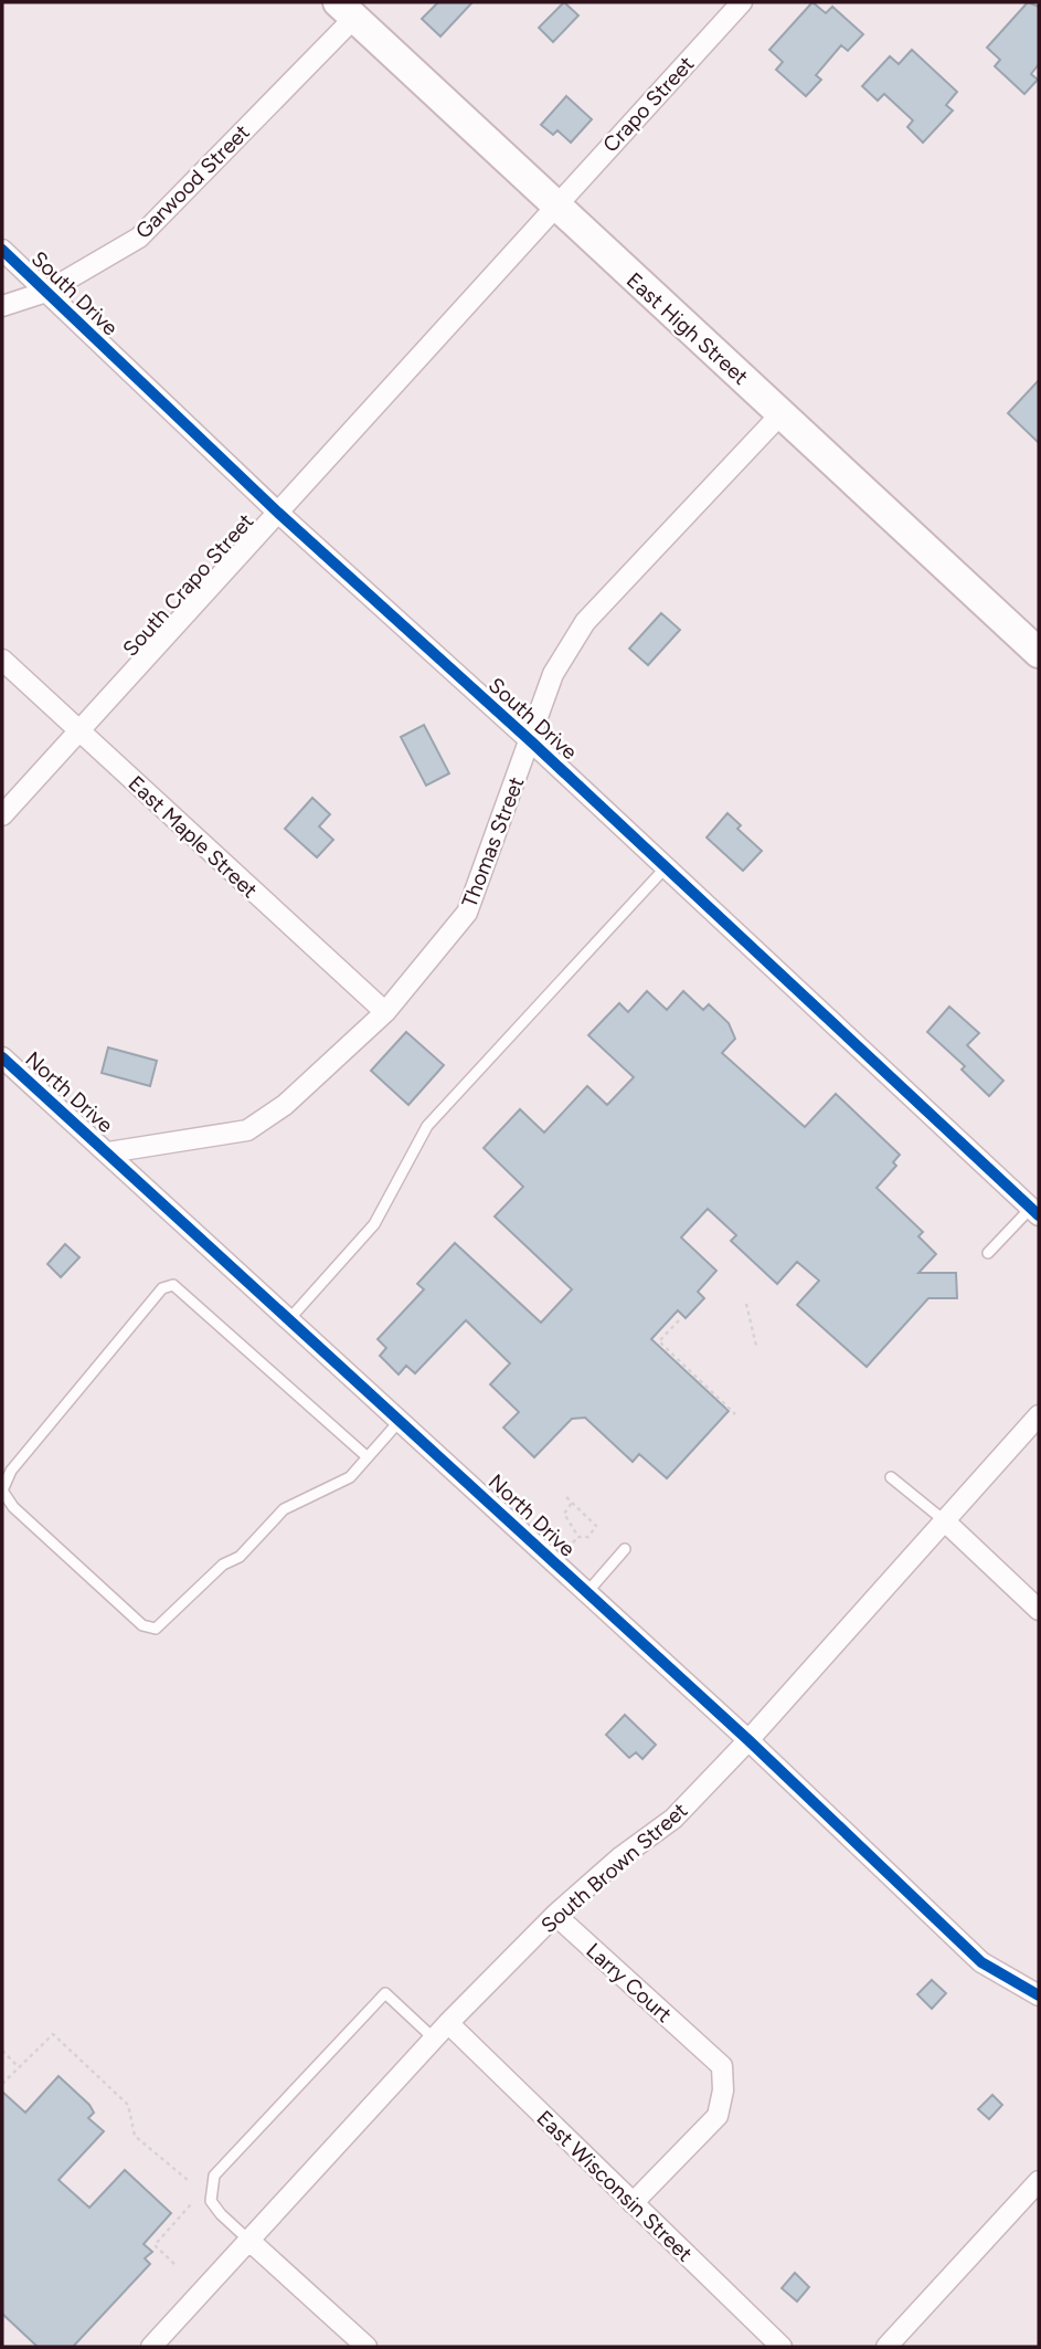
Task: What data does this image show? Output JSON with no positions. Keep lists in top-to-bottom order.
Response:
{
  "streets": {
    "street": [
      "Crapo Street",
      "Garwood Street",
      "South Drive",
      "East High Street",
      "South Crapo Street",
      "East Maple Street",
      "Thomas Street",
      "North Drive",
      "South Brown Street",
      "Larry Court",
      "East Wisconsin Street"
    ]
  },
  "crossings": [
    ["Crapo Street", "East High Street"],
    ["Crapo Street", "South Crapo Street"],
    ["Garwood Street", "South Drive"],
    ["Garwood Street", "East High Street"],
    ["South Drive", "South Crapo Street"],
    ["South Drive", "Thomas Street"],
    ["East High Street", "South Crapo Street"],
    ["East High Street", "Thomas Street"],
    ["South Crapo Street", "East Maple Street"],
    ["East Maple Street", "Thomas Street"],
    ["Thomas Street", "North Drive"],
    ["North Drive", "South Brown Street"],
    ["South Brown Street", "Larry Court"],
    ["South Brown Street", "East Wisconsin Street"],
    ["Larry Court", "East Wisconsin Street"]
  ]
}
